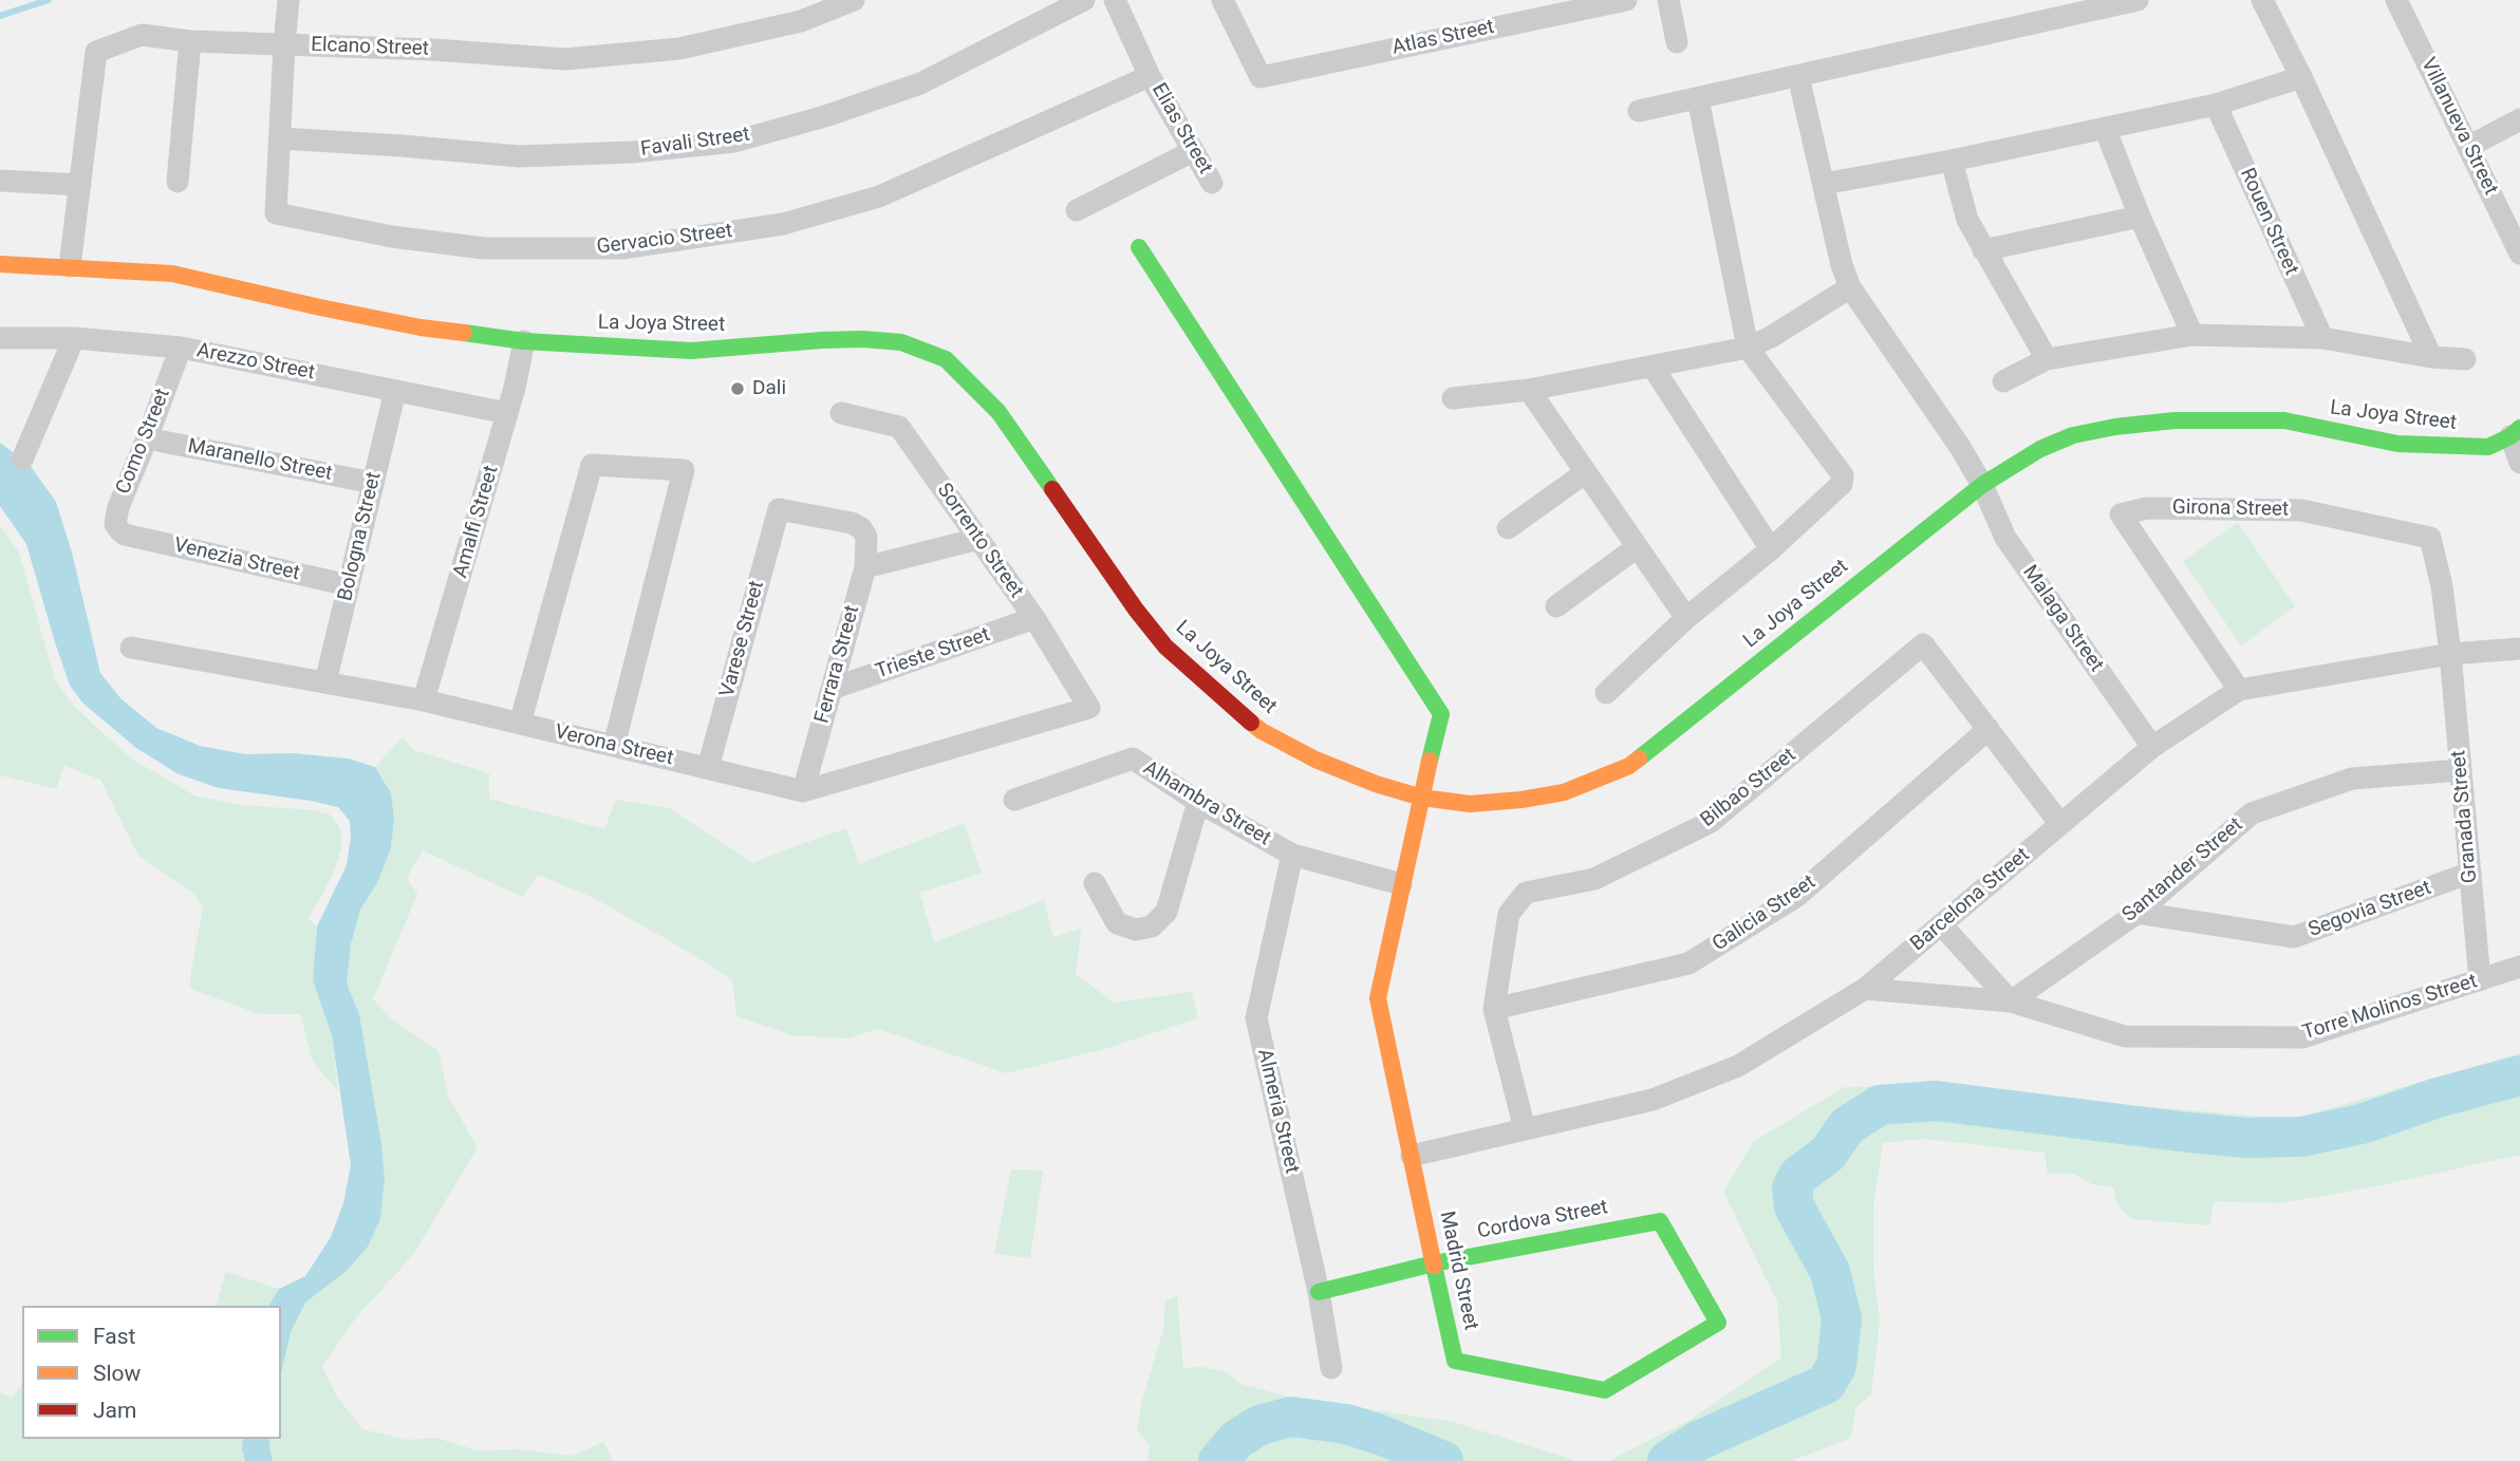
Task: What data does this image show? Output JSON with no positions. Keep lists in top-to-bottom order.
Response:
{
  "streets": {
    "street": [
      "Atlas Street",
      "Elcano Street",
      "Villanueva Street",
      "Elias Street",
      "Favali Street",
      "Rouen Street",
      "Gervacio Street",
      "La Joya Street",
      "Arezzo Street",
      "Como Street",
      "Maranello Street",
      "Girona Street",
      "Amalfi Street",
      "Bologna Street",
      "Sorrento Street",
      "Venezia Street",
      "Malaga Street",
      "Varese Street",
      "Trieste Street",
      "Ferrara Street",
      "Verona Street",
      "Bilbao Street",
      "Alhambra Street",
      "Granada Street",
      "Santander Street",
      "Barcelona Street",
      "Segovia Street",
      "Galicia Street",
      "Torre Molinos Street",
      "Almeria Street",
      "Cordova Street",
      "Madrid Street"
    ]
  },
  "crossings": [
    ["Elcano Street", "Gervacio Street"],
    ["Elcano Street", "La Joya Street"],
    ["Elias Street", "Gervacio Street"],
    ["Favali Street", "Gervacio Street"],
    ["La Joya Street", "Amalfi Street"],
    ["La Joya Street", "Malaga Street"],
    ["La Joya Street", "Madrid Street"],
    ["Arezzo Street", "Como Street"],
    ["Arezzo Street", "Amalfi Street"],
    ["Arezzo Street", "Bologna Street"],
    ["Como Street", "Maranello Street"],
    ["Como Street", "Venezia Street"],
    ["Maranello Street", "Bologna Street"],
    ["Girona Street", "Granada Street"],
    ["Girona Street", "Barcelona Street"],
    ["Amalfi Street", "Verona Street"],
    ["Bologna Street", "Venezia Street"],
    ["Bologna Street", "Verona Street"],
    ["Sorrento Street", "Trieste Street"],
    ["Sorrento Street", "Verona Street"],
    ["Malaga Street", "Barcelona Street"],
    ["Varese Street", "Ferrara Street"],
    ["Varese Street", "Verona Street"],
    ["Trieste Street", "Ferrara Street"],
    ["Ferrara Street", "Verona Street"],
    ["Bilbao Street", "Barcelona Street"],
    ["Bilbao Street", "Galicia Street"],
    ["Alhambra Street", "Almeria Street"],
    ["Alhambra Street", "Madrid Street"],
    ["Granada Street", "Santander Street"],
    ["Granada Street", "Barcelona Street"],
    ["Granada Street", "Segovia Street"],
    ["Granada Street", "Torre Molinos Street"],
    ["Santander Street", "Segovia Street"],
    ["Santander Street", "Torre Molinos Street"],
    ["Barcelona Street", "Torre Molinos Street"],
    ["Barcelona Street", "Madrid Street"],
    ["Almeria Street", "Cordova Street"],
    ["Cordova Street", "Madrid Street"]
  ],
  "places": ["Dali"],
  "legend": ["Fast", "Slow", "Jam"]
}
